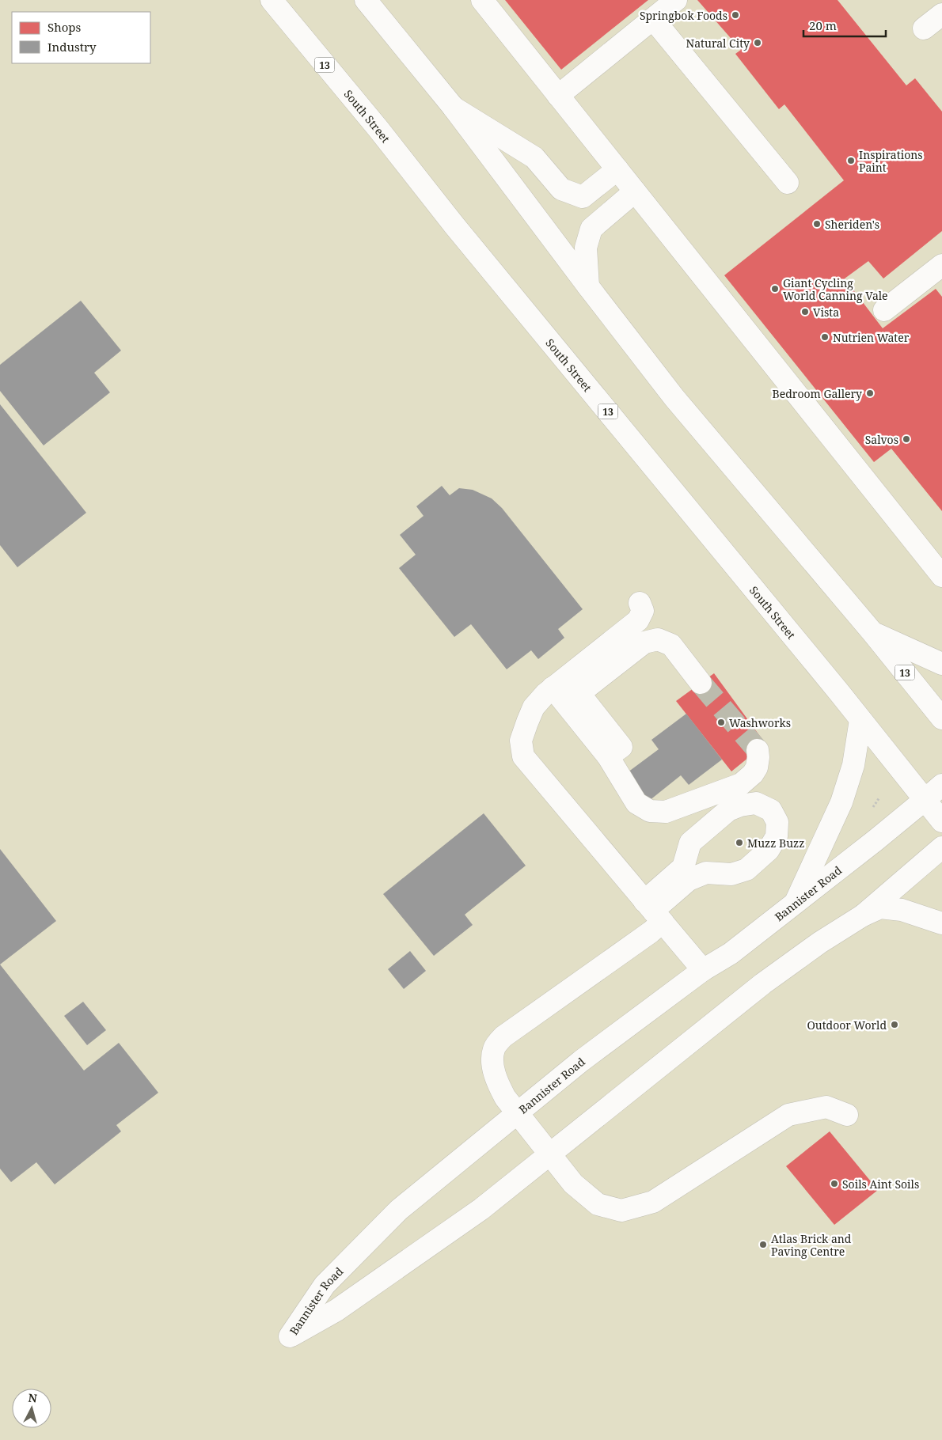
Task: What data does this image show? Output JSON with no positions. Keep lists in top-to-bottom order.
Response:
{
  "streets": {
    "main road": ["13", "South Street", "Bannister Road"]
  },
  "crossings": [
    ["South Street", "Bannister Road"]
  ],
  "places": [
    "Springbok Foods",
    "Natural City",
    "Inspirations Paint",
    "Sheriden's",
    "Giant Cycling World Canning Vale",
    "Vista",
    "Nutrien Water",
    "Bedroom Gallery",
    "Salvos",
    "Washworks",
    "Muzz Buzz",
    "Outdoor World",
    "Soils Aint Soils",
    "Atlas Brick and Paving Centre"
  ],
  "legend": ["Shops", "Industry"],
  "scale_bar": "20 m",
  "north": "top"
}
